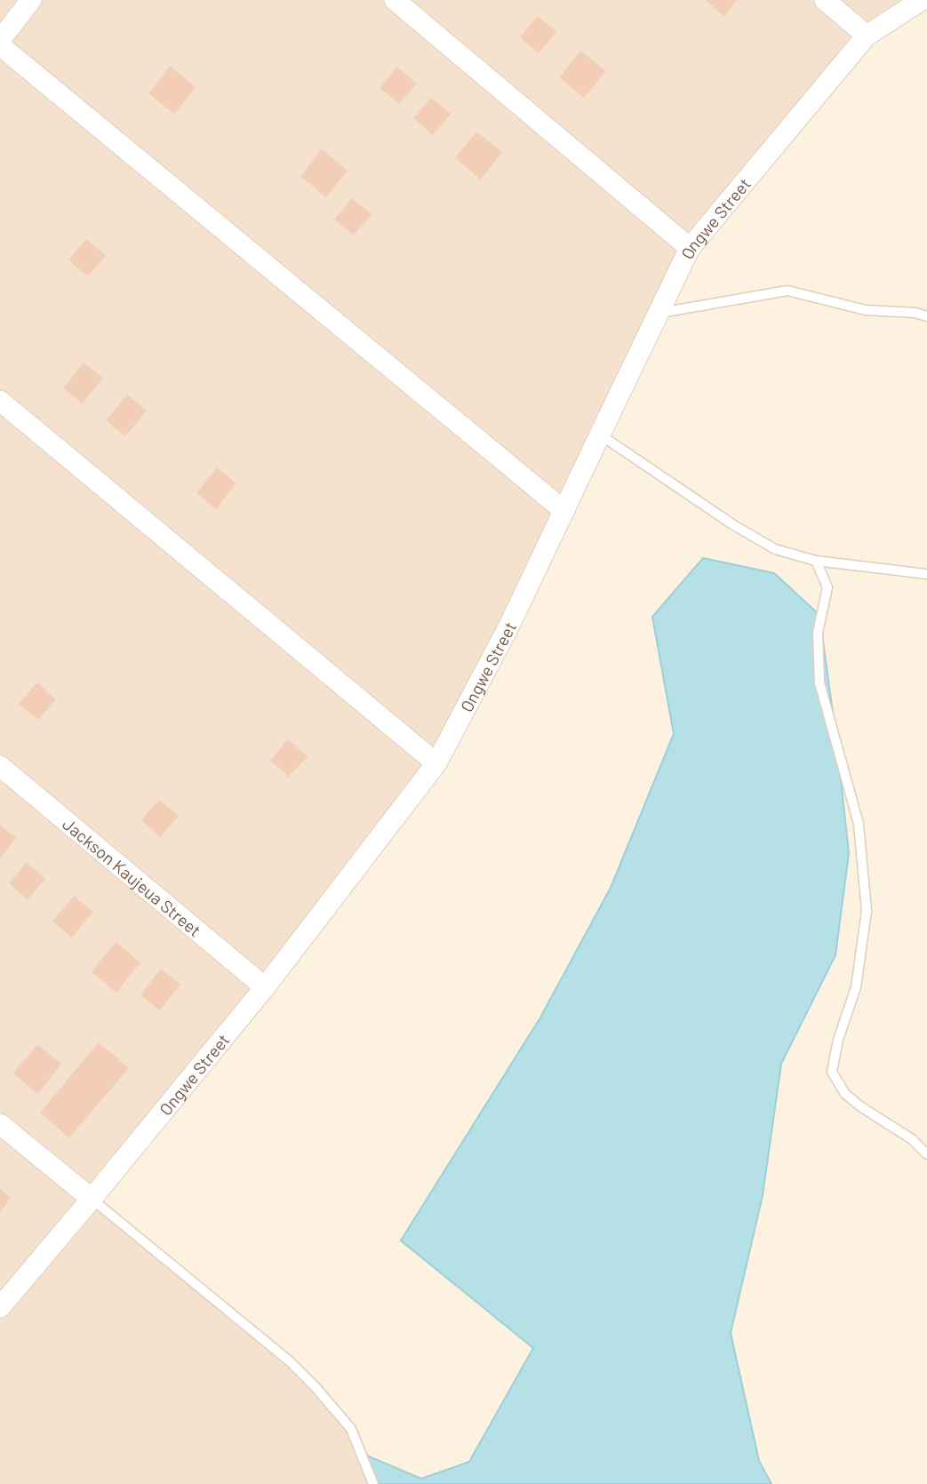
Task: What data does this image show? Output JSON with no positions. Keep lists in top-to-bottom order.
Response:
{
  "streets": {
    "street": ["Ongwe Street", "Jackson Kaujeua Street"]
  },
  "crossings": [
    ["Ongwe Street", "Jackson Kaujeua Street"]
  ]
}
